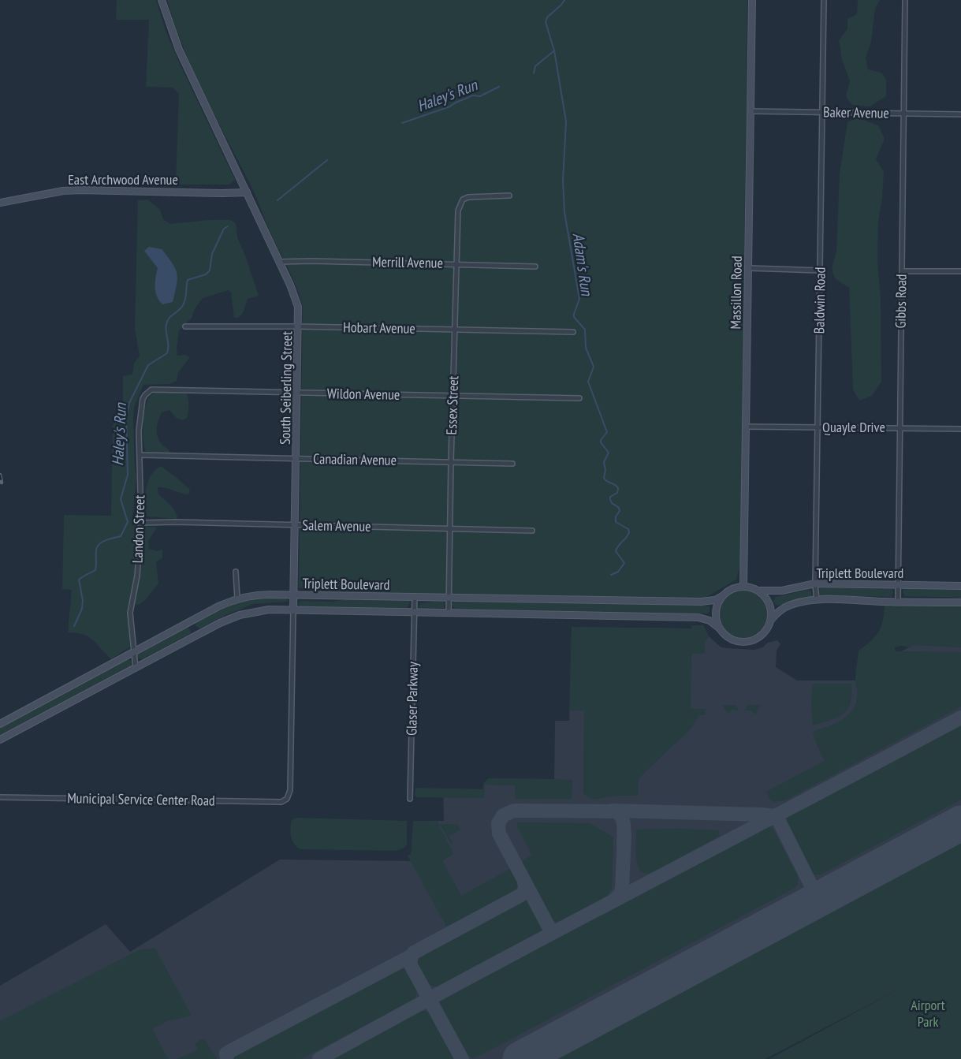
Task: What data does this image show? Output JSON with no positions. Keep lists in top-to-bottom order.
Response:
{
  "streets": {
    "main road": [
      "East Archwood Avenue",
      "Massillon Road",
      "South Seiberling Street",
      "Triplett Boulevard"
    ],
    "street": [
      "Baker Avenue",
      "Merrill Avenue",
      "Baldwin Road",
      "Gibbs Road",
      "Hobart Avenue",
      "Wildon Avenue",
      "Essex Street",
      "Quayle Drive",
      "Canadian Avenue",
      "Salem Avenue",
      "Landon Street",
      "Glaser Parkway",
      "Municipal Service Center Road"
    ]
  },
  "crossings": [
    ["Baker Avenue", "Massillon Road"],
    ["Baker Avenue", "Baldwin Road"],
    ["Baker Avenue", "Gibbs Road"],
    ["East Archwood Avenue", "South Seiberling Street"],
    ["Merrill Avenue", "South Seiberling Street"],
    ["Merrill Avenue", "Essex Street"],
    ["Massillon Road", "Quayle Drive"],
    ["Massillon Road", "Triplett Boulevard"],
    ["Baldwin Road", "Quayle Drive"],
    ["Baldwin Road", "Triplett Boulevard"],
    ["Gibbs Road", "Quayle Drive"],
    ["Gibbs Road", "Triplett Boulevard"],
    ["Hobart Avenue", "South Seiberling Street"],
    ["Hobart Avenue", "Essex Street"],
    ["South Seiberling Street", "Wildon Avenue"],
    ["South Seiberling Street", "Canadian Avenue"],
    ["South Seiberling Street", "Salem Avenue"],
    ["South Seiberling Street", "Triplett Boulevard"],
    ["South Seiberling Street", "Municipal Service Center Road"],
    ["Wildon Avenue", "Essex Street"],
    ["Wildon Avenue", "Landon Street"],
    ["Essex Street", "Canadian Avenue"],
    ["Essex Street", "Salem Avenue"],
    ["Essex Street", "Triplett Boulevard"],
    ["Canadian Avenue", "Landon Street"],
    ["Salem Avenue", "Landon Street"],
    ["Landon Street", "Triplett Boulevard"],
    ["Triplett Boulevard", "Glaser Parkway"]
  ],
  "water": ["Haley's Run", "Adam's Run"],
  "parks": ["Airport Park"]
}
